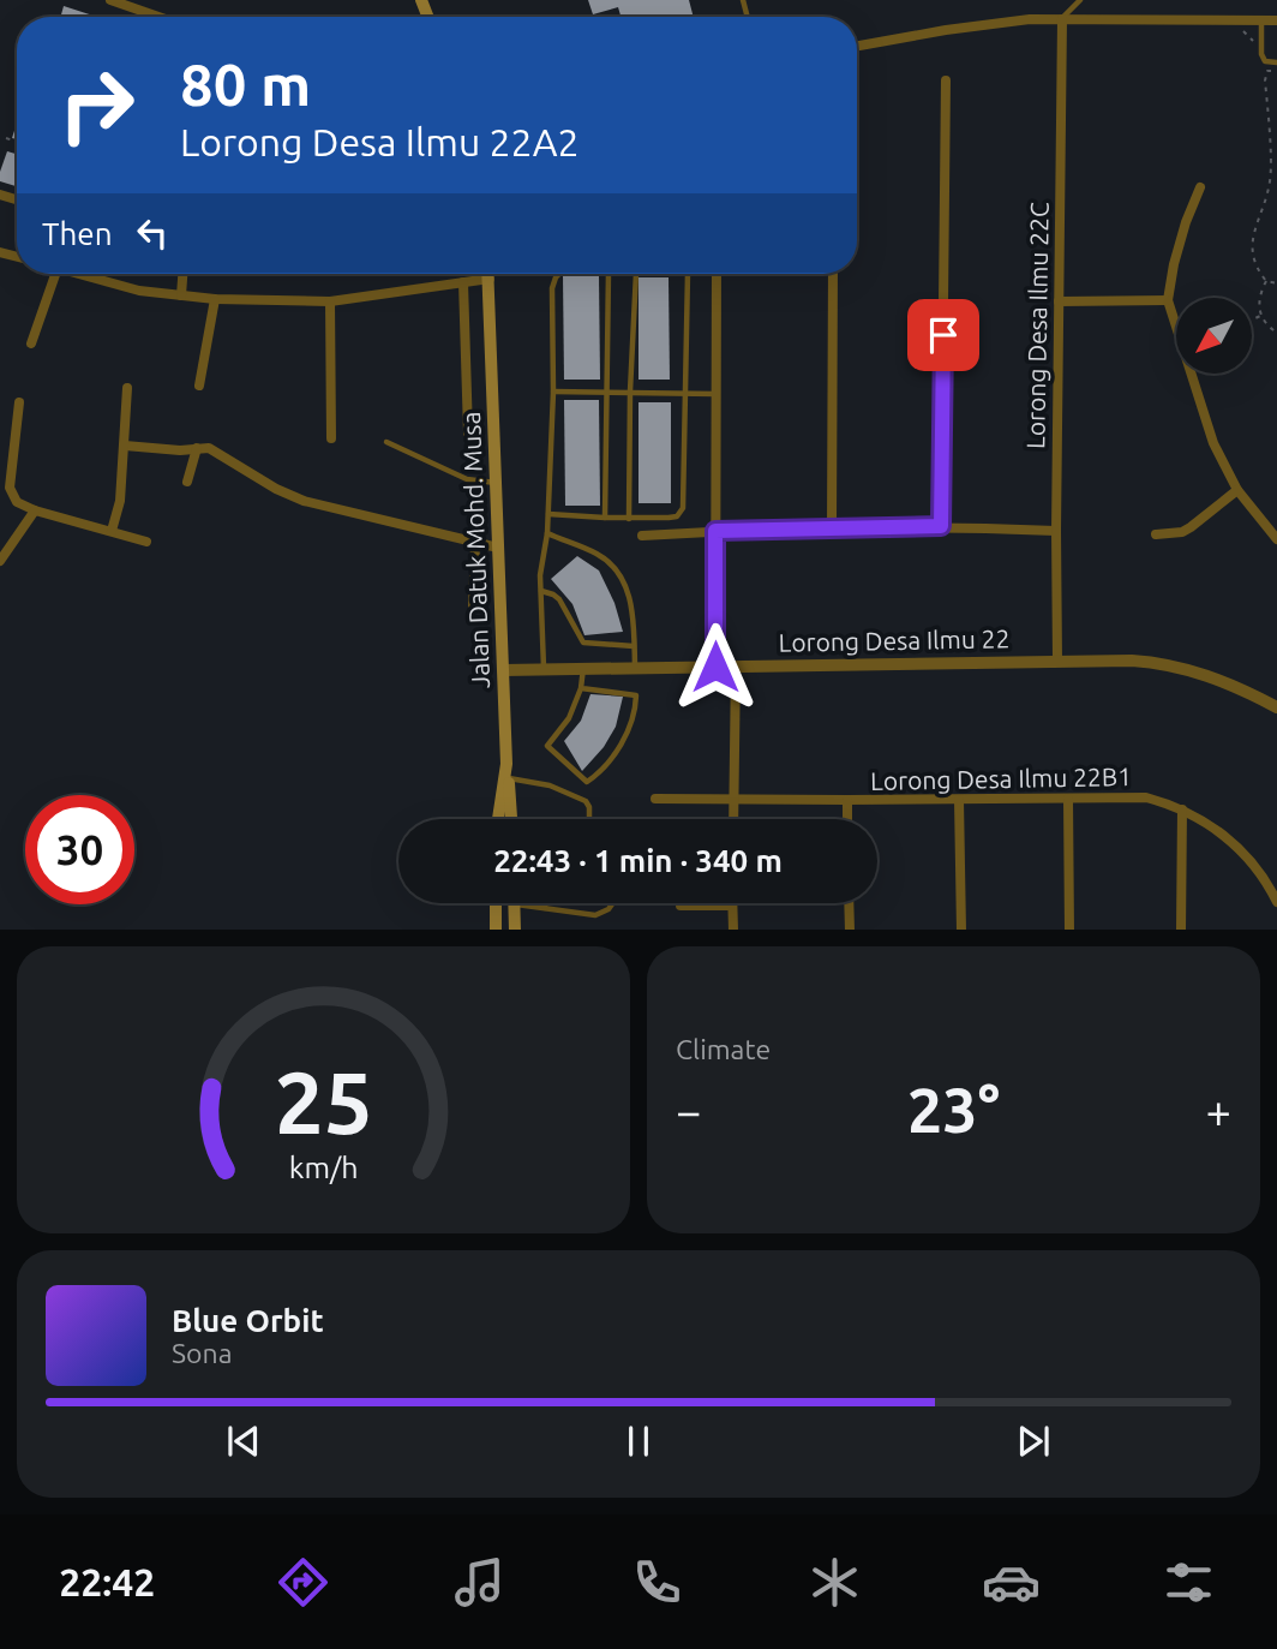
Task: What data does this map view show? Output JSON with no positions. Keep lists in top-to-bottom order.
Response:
{
  "streets": {
    "main road": ["Jalan Datuk Mohd. Musa"],
    "street": ["Lorong Desa Ilmu 22C", "Lorong Desa Ilmu 22", "Lorong Desa Ilmu 22B1"]
  },
  "crossings": [
    ["Lorong Desa Ilmu 22C", "Lorong Desa Ilmu 22"],
    ["Jalan Datuk Mohd. Musa", "Lorong Desa Ilmu 22"]
  ],
  "north": "bottom left",
  "page": {
    "turn": ["80 m", "Lorong Desa Ilmu 22A2"],
    "then": "Then",
    "limit": "30",
    "trip": "22:43 · 1 min · 340 m",
    "tile": "Climate",
    "heat": ["−", "23°", "+"],
    "song": ["Blue Orbit", "Sona"],
    "tabs": "22:42",
    "gauge": ["25", "km/h"]
  }
}
